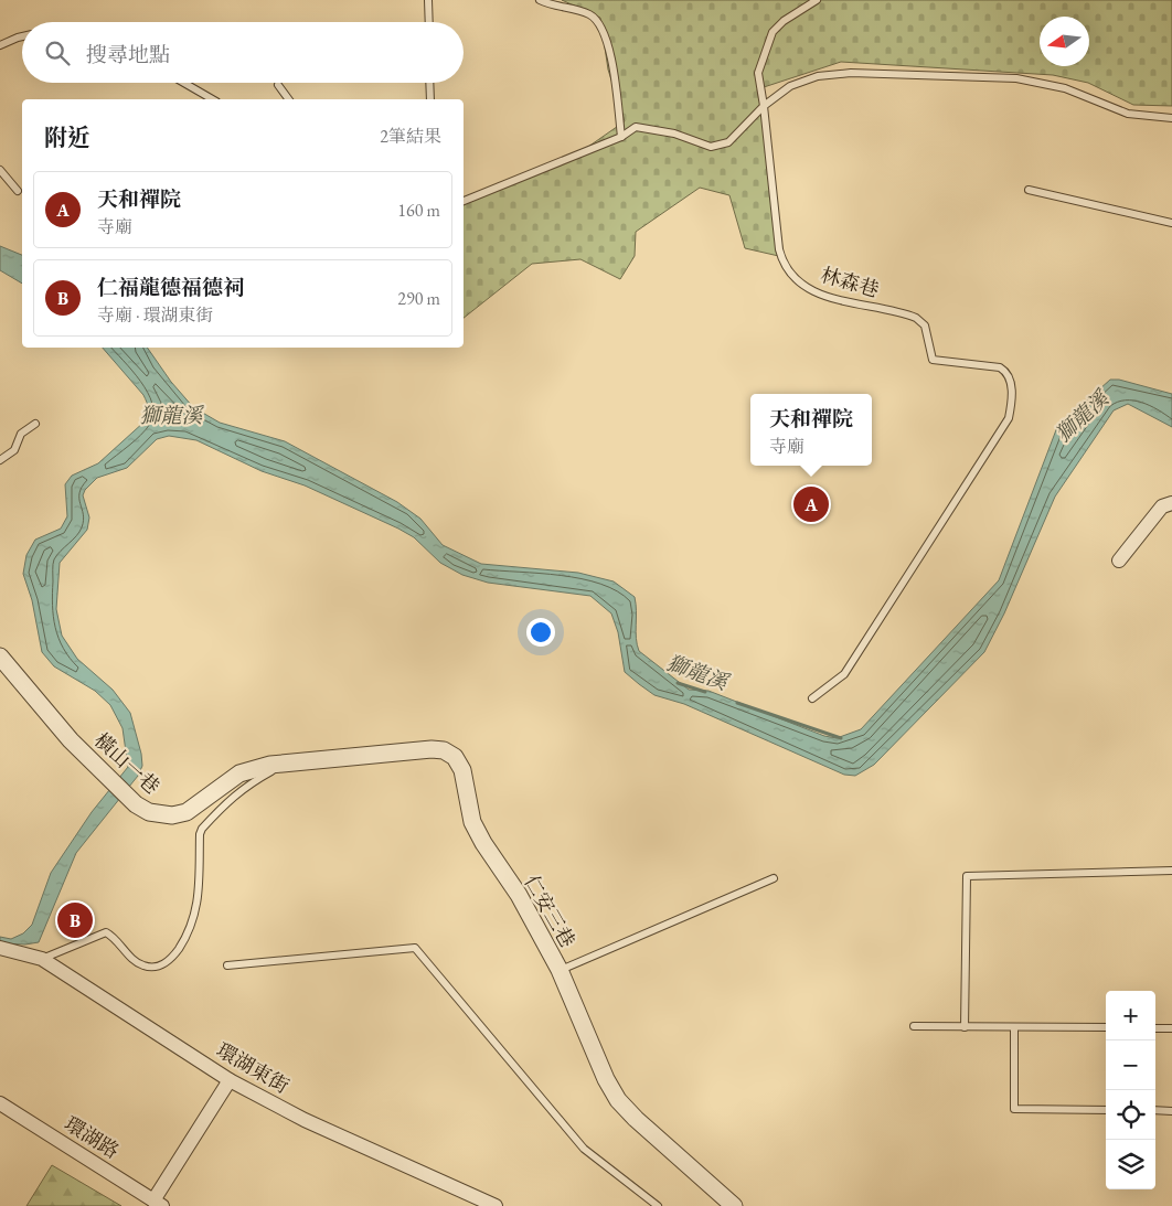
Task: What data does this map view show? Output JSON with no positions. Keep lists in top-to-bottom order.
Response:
{
  "streets": {
    "street": [
      "橫山一巷",
      "仁安三巷",
      "環湖東街",
      "環湖路"
    ],
    "lane": ["林森巷"]
  },
  "crossings": [
    ["橫山一巷", "仁安三巷"]
  ],
  "water": ["獅龍溪"],
  "north": "left",
  "page": {
    "search": "搜尋地點",
    "heading": ["附近", "2筆結果"],
    "list": [
      {
        "mark": "A",
        "name": "天和禪院",
        "note": "寺廟",
        "value": "160 m"
      },
      {
        "mark": "B",
        "name": "仁福龍德福德祠",
        "note": "寺廟 · 環湖東街",
        "value": "290 m"
      }
    ],
    "popup": ["天和禪院", "寺廟"],
    "pins": ["A", "B"],
    "map_buttons": ["+", "−"]
  }
}
